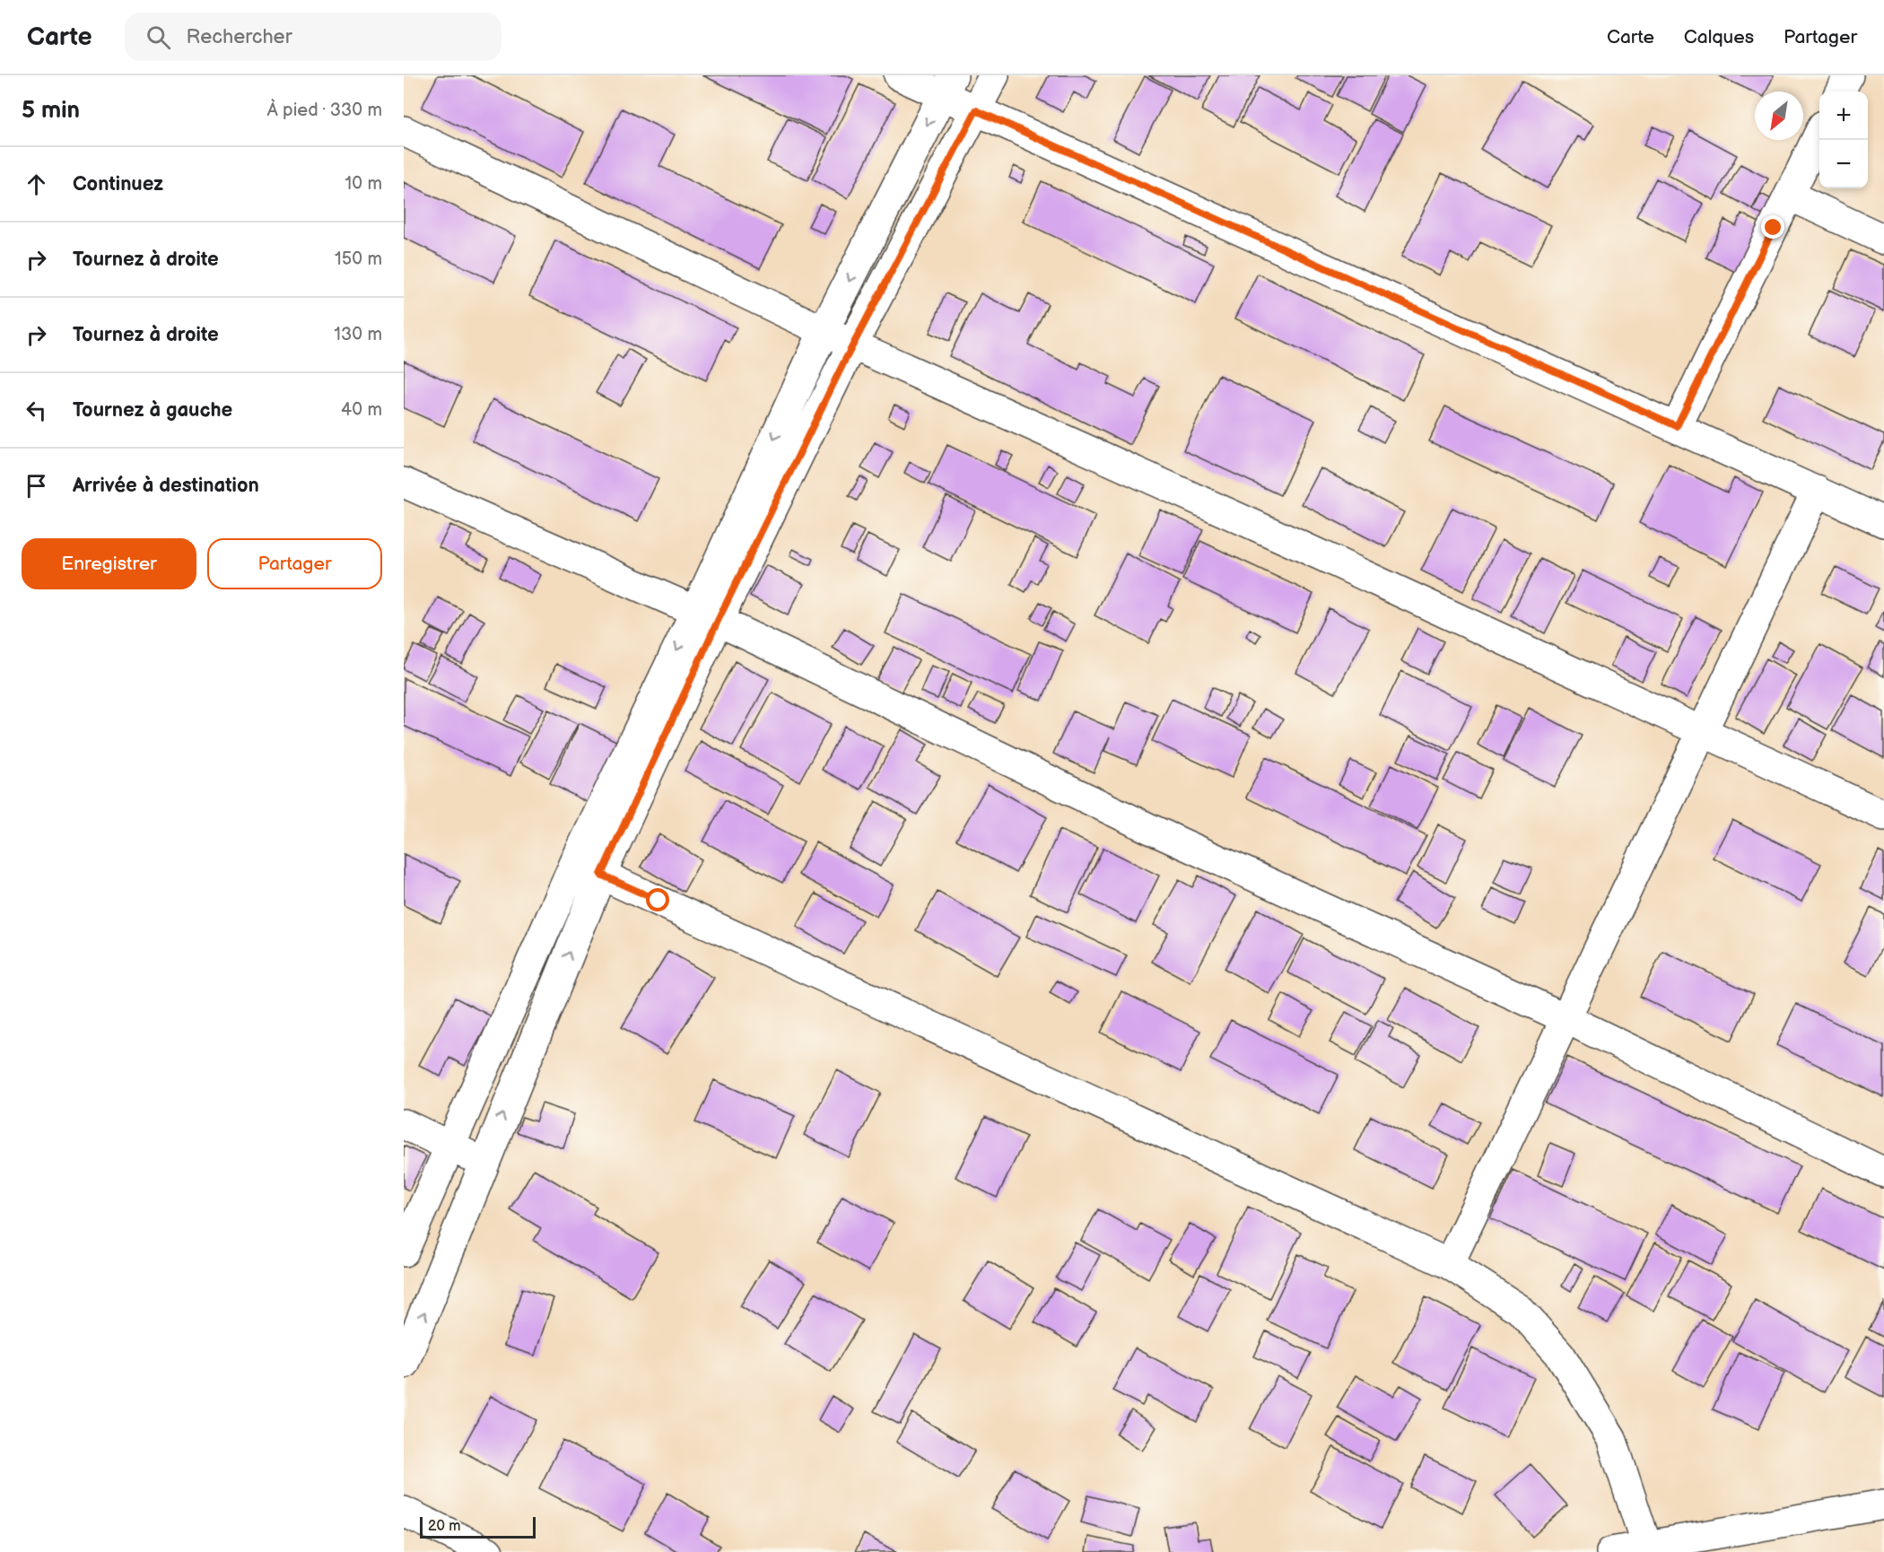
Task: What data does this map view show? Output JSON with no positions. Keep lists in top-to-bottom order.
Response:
{
  "scale_bar": "20 m",
  "north": "bottom left",
  "page": {
    "header": "Carte",
    "search": "Rechercher",
    "nav": ["Carte", "Calques", "Partager"],
    "heading": ["5 min", "À pied · 330 m"],
    "map_buttons": ["+", "−"],
    "list": [
      ["Continuez", "10 m"],
      ["Tournez à droite", "150 m"],
      ["Tournez à droite", "130 m"],
      ["Tournez à gauche", "40 m"],
      "Arrivée à destination"
    ],
    "buttons": ["Enregistrer", "Partager"],
    "scale": "20 m"
  }
}
